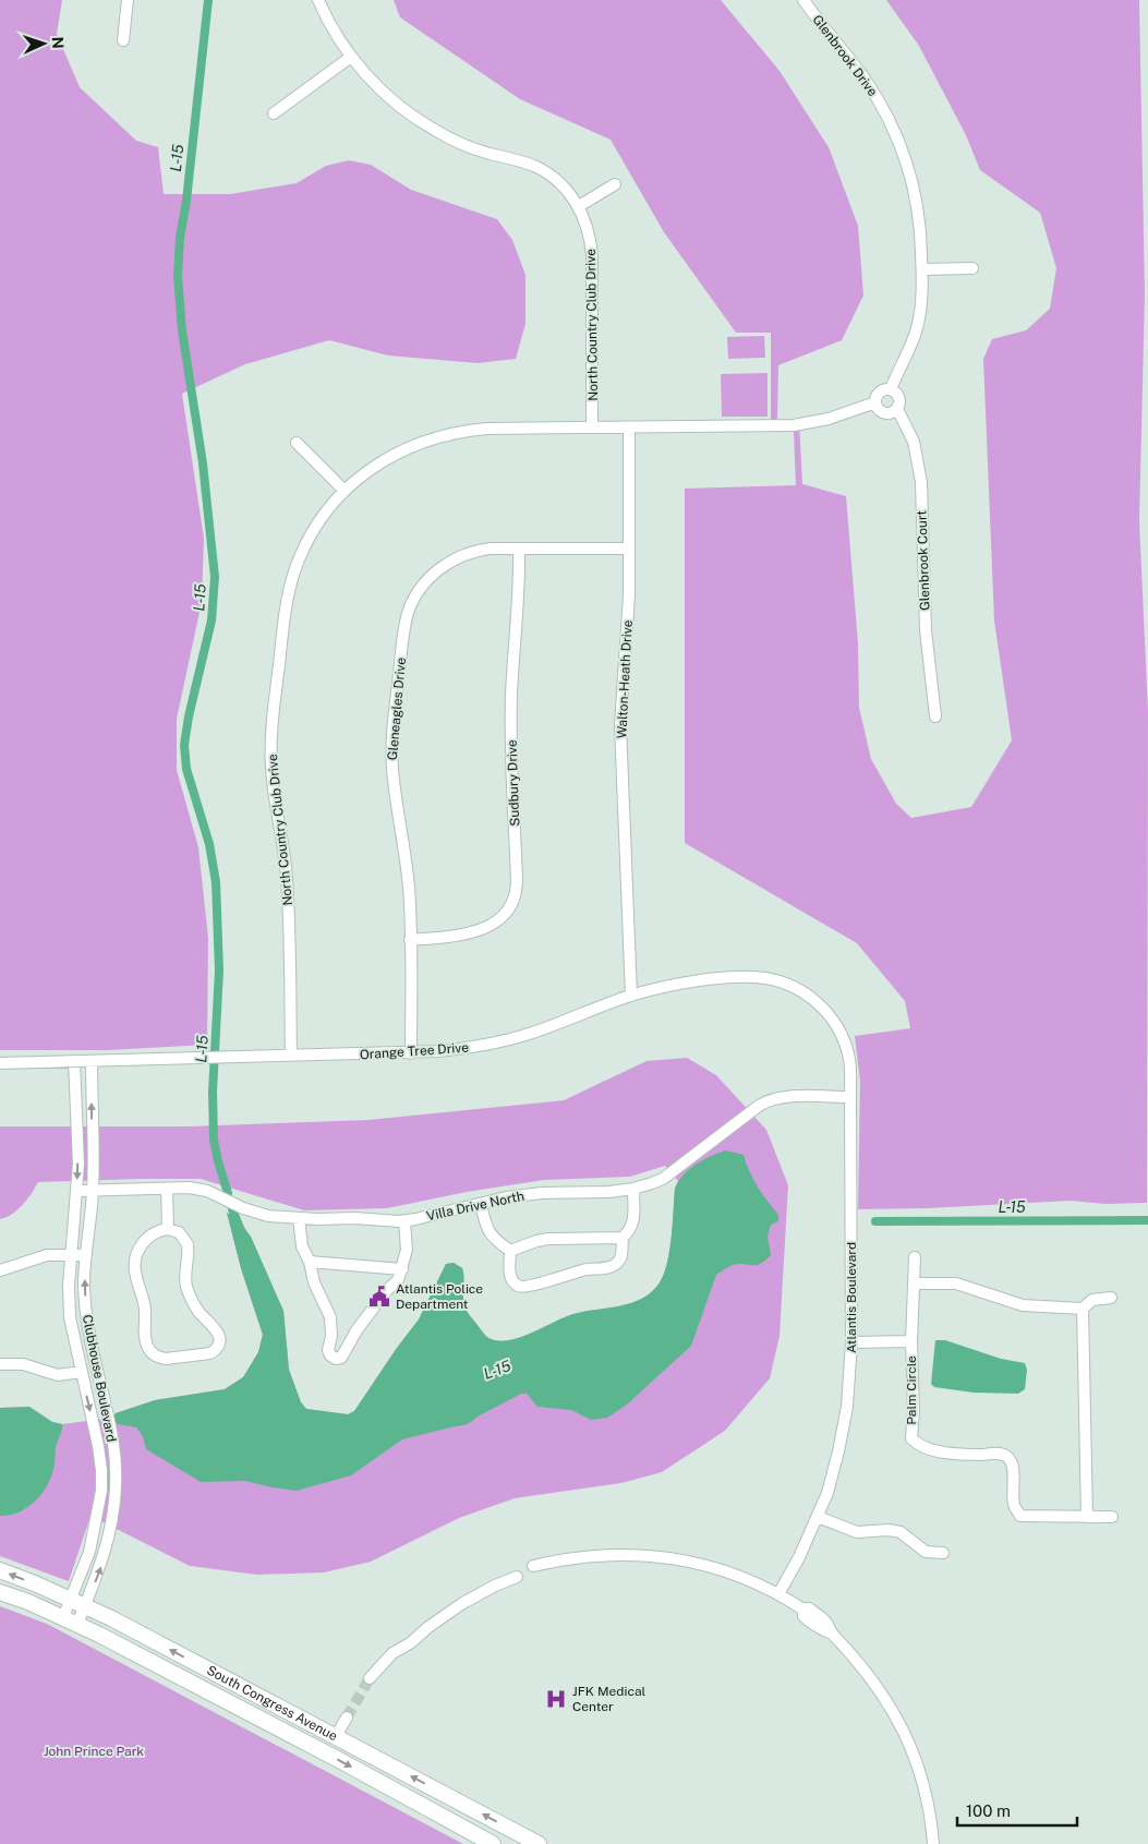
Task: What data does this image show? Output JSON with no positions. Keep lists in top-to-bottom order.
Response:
{
  "streets": {
    "main road": ["South Congress Avenue"],
    "street": [
      "Glenbrook Drive",
      "North Country Club Drive",
      "Glenbrook Court",
      "Walton-Heath Drive",
      "Gleneagles Drive",
      "Sudbury Drive",
      "Orange Tree Drive",
      "Villa Drive North",
      "Atlantis Boulevard",
      "Clubhouse Boulevard",
      "Palm Circle"
    ]
  },
  "crossings": [
    ["Glenbrook Drive", "North Country Club Drive"],
    ["Glenbrook Drive", "Glenbrook Court"],
    ["Glenbrook Drive", "Walton-Heath Drive"],
    ["North Country Club Drive", "Orange Tree Drive"],
    ["Walton-Heath Drive", "Gleneagles Drive"],
    ["Walton-Heath Drive", "Orange Tree Drive"],
    ["Gleneagles Drive", "Sudbury Drive"],
    ["Gleneagles Drive", "Orange Tree Drive"],
    ["Orange Tree Drive", "Atlantis Boulevard"],
    ["Orange Tree Drive", "Clubhouse Boulevard"],
    ["Villa Drive North", "Atlantis Boulevard"],
    ["Villa Drive North", "Clubhouse Boulevard"],
    ["Atlantis Boulevard", "Palm Circle"],
    ["Clubhouse Boulevard", "South Congress Avenue"]
  ],
  "water": ["L-15"],
  "parks": ["John Prince Park"],
  "places": {
    "public building": ["Atlantis Police Department"],
    "hospital": ["JFK Medical Center"]
  },
  "scale_bar": "100 m",
  "north": "right"
}
